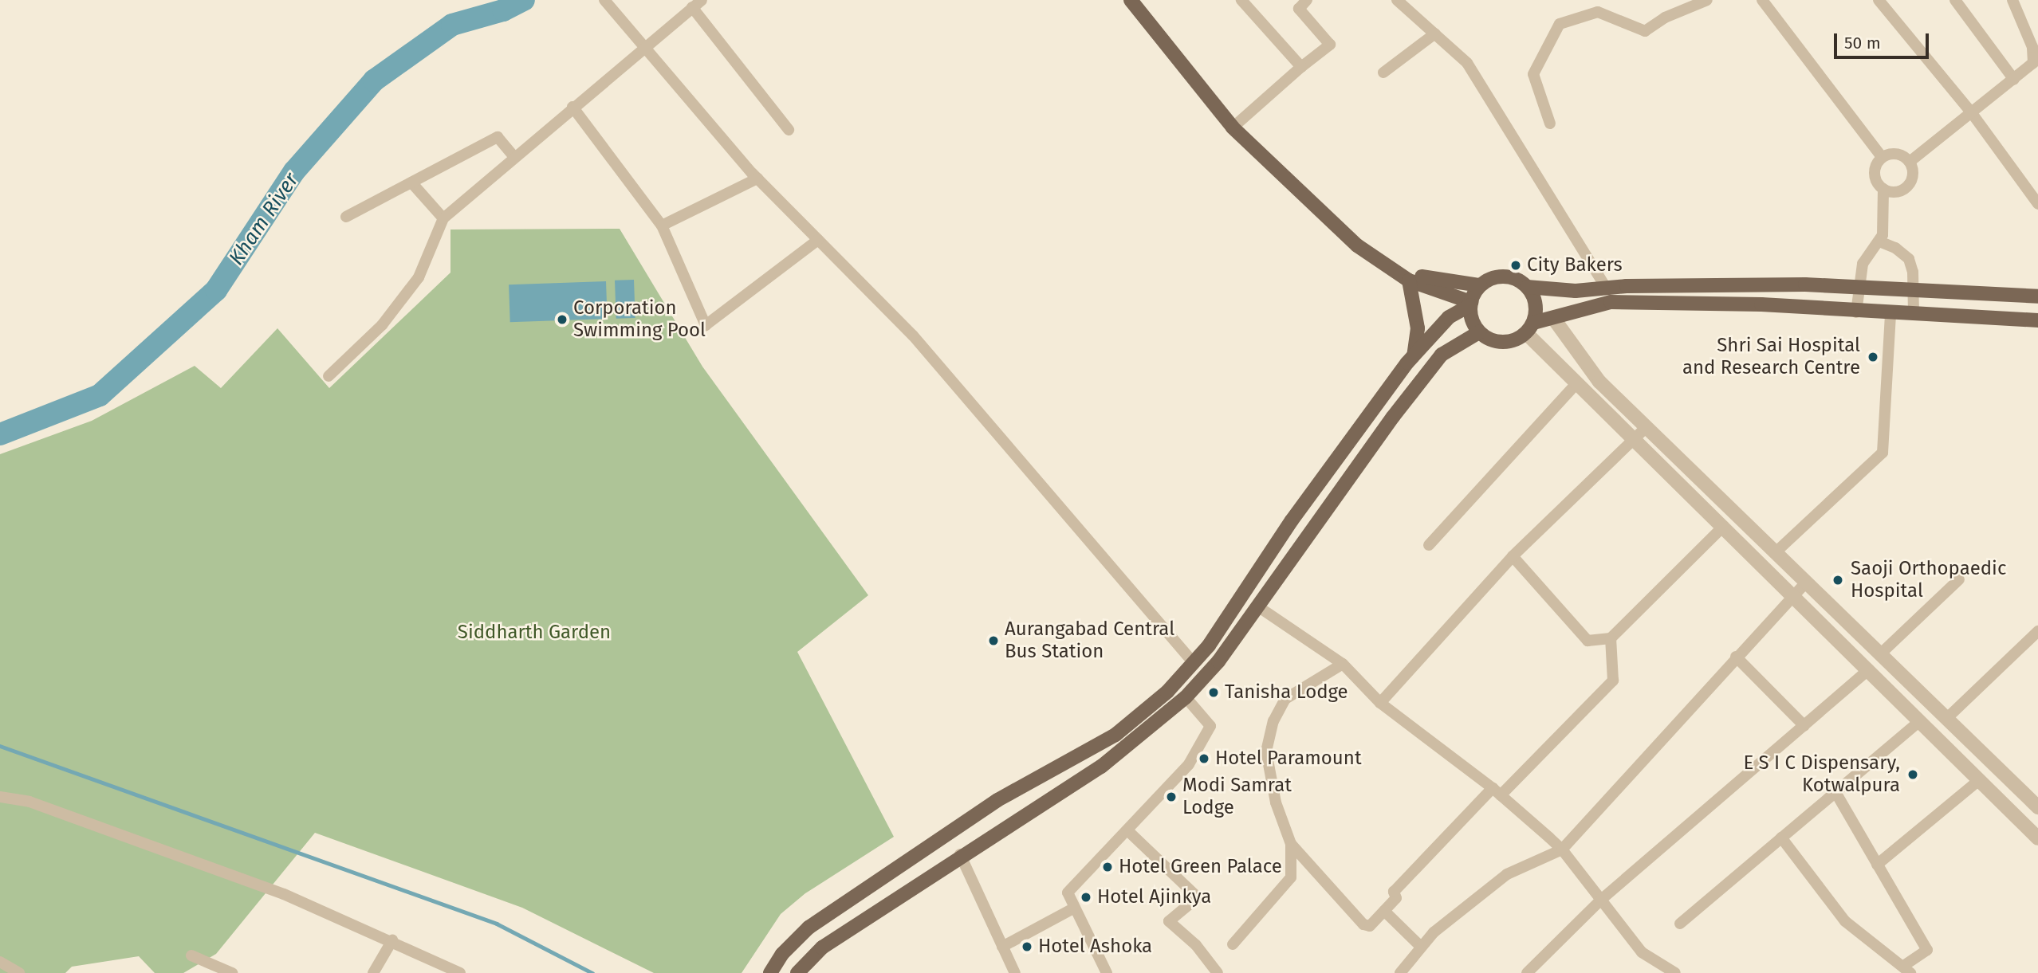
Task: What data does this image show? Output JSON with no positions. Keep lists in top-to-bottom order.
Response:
{
  "water": ["Kham River"],
  "parks": ["Siddharth Garden"],
  "places": [
    "City Bakers",
    "Corporation Swimming Pool",
    "Shri Sai Hospital and Research Centre",
    "Saoji Orthopaedic Hospital",
    "Aurangabad Central Bus Station",
    "Tanisha Lodge",
    "Hotel Paramount",
    "E S I C Dispensary, Kotwalpura",
    "Modi Samrat Lodge",
    "Hotel Green Palace",
    "Hotel Ajinkya",
    "Hotel Ashoka"
  ],
  "scale_bar": "50 m"
}
